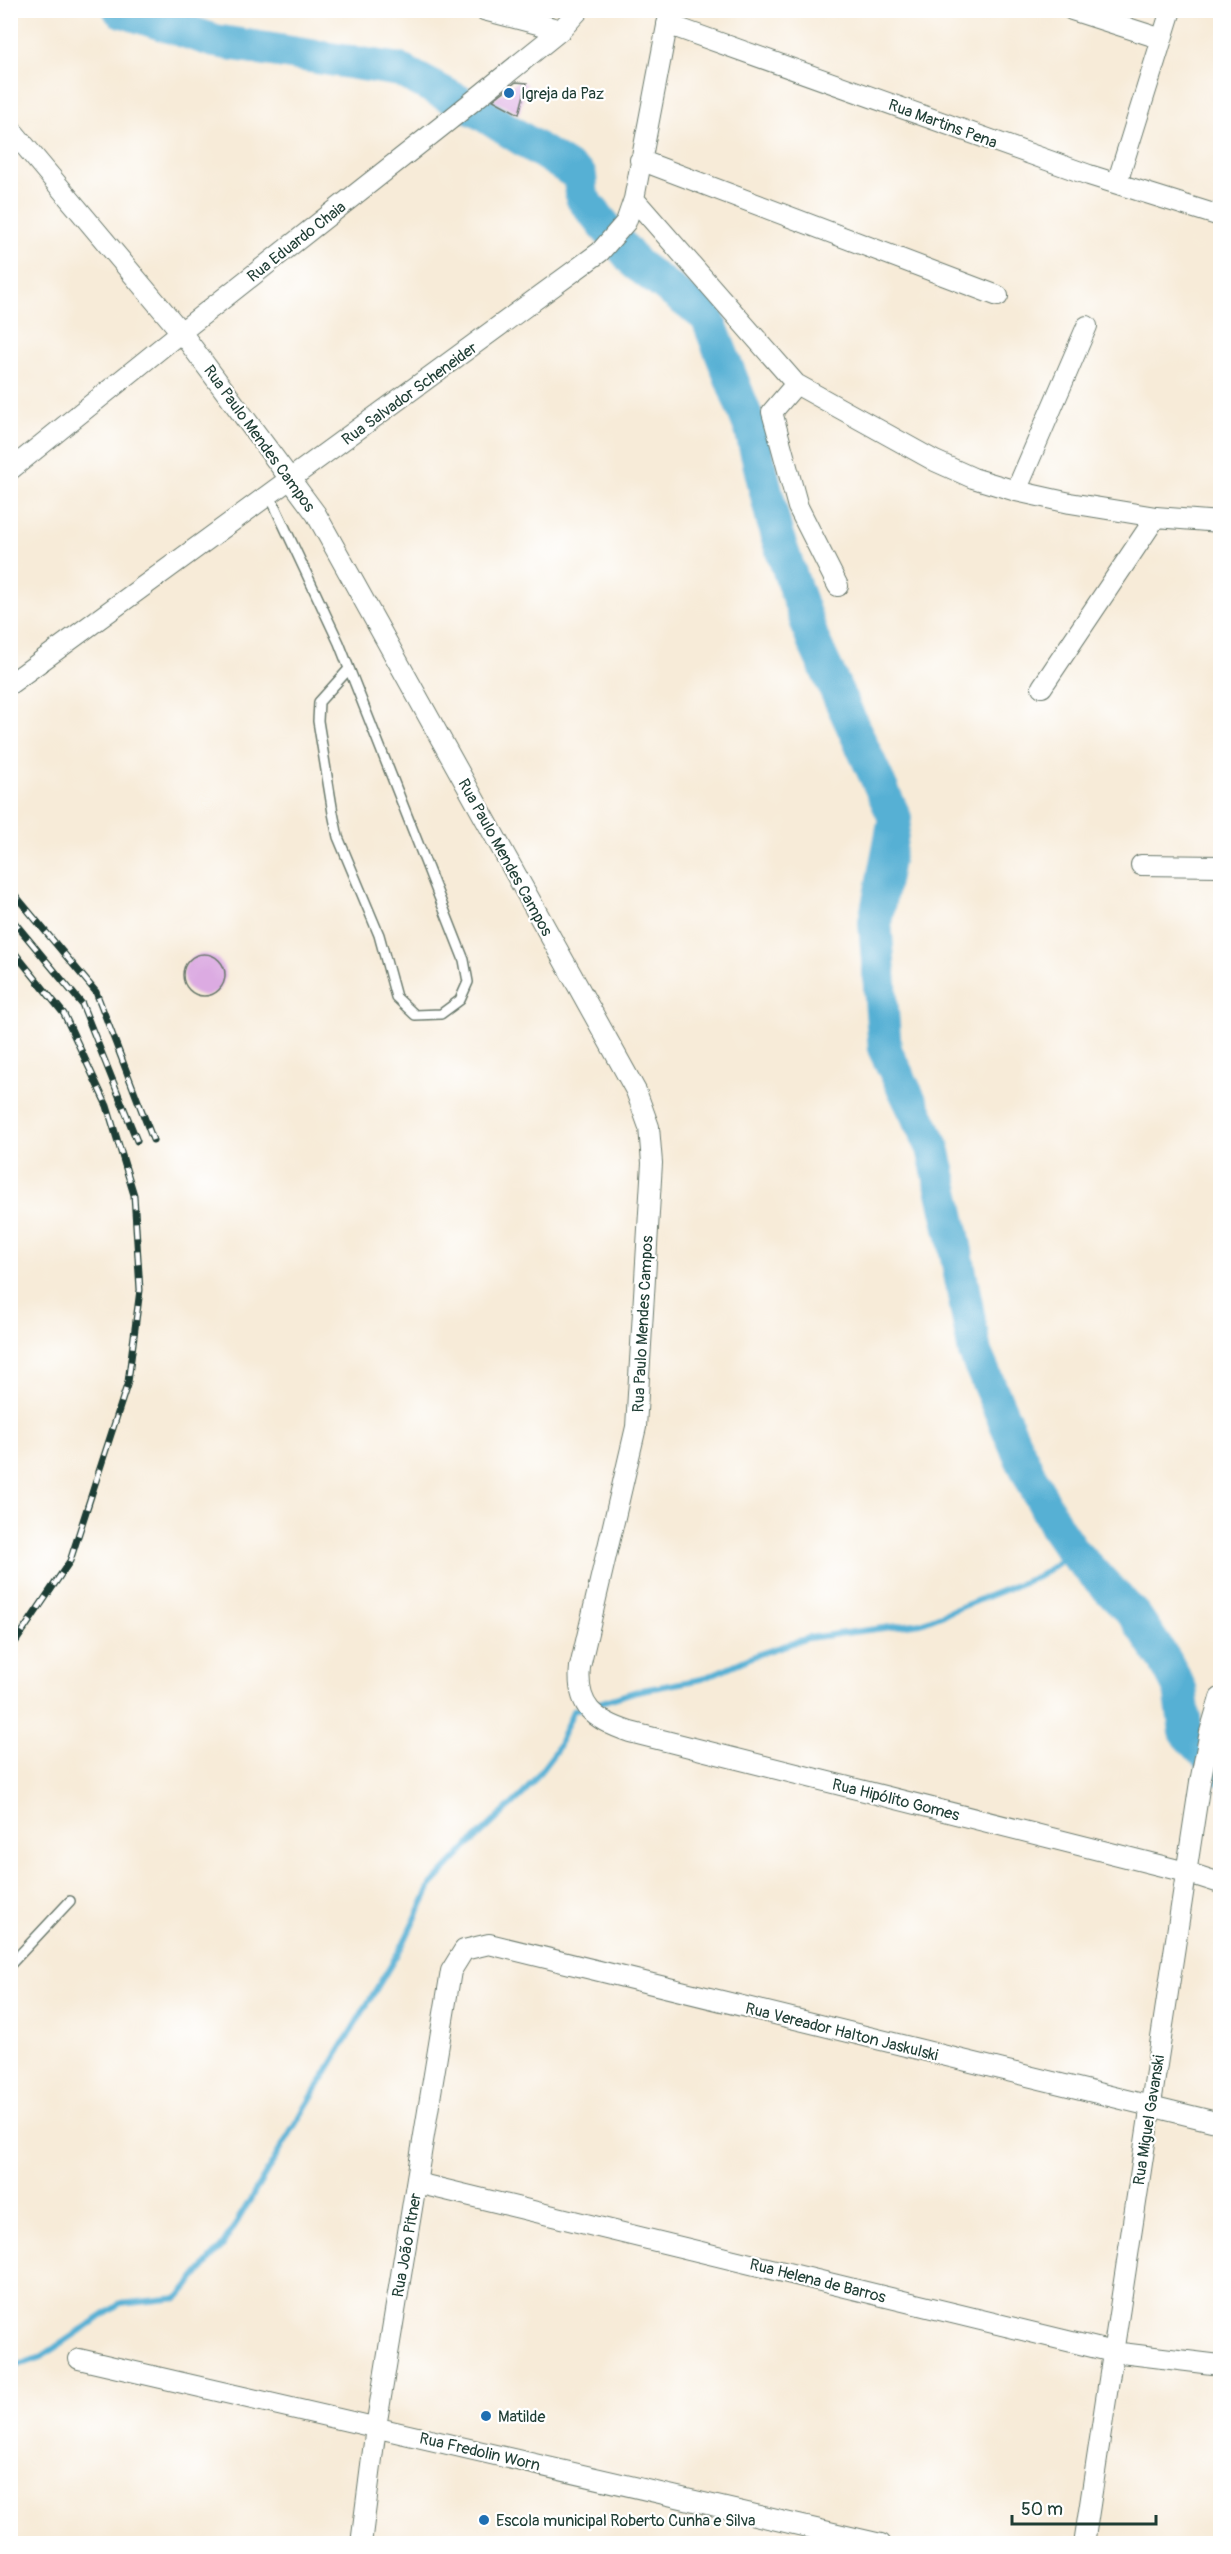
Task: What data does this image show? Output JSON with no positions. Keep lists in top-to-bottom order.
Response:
{
  "streets": {
    "street": [
      "Rua Martins Pena",
      "Rua Eduardo Chaia",
      "Rua Salvador Scheneider",
      "Rua Paulo Mendes Campos",
      "Rua Hipólito Gomes",
      "Rua Vereador Halton Jaskulski",
      "Rua Miguel Gavanski",
      "Rua João Pitner",
      "Rua Helena de Barros",
      "Rua Fredolin Worn"
    ]
  },
  "crossings": [
    ["Rua Martins Pena", "Rua Salvador Scheneider"],
    ["Rua Eduardo Chaia", "Rua Paulo Mendes Campos"],
    ["Rua Salvador Scheneider", "Rua Paulo Mendes Campos"],
    ["Rua Paulo Mendes Campos", "Rua Hipólito Gomes"],
    ["Rua Hipólito Gomes", "Rua Miguel Gavanski"],
    ["Rua Vereador Halton Jaskulski", "Rua Miguel Gavanski"],
    ["Rua Vereador Halton Jaskulski", "Rua João Pitner"],
    ["Rua Miguel Gavanski", "Rua Helena de Barros"],
    ["Rua João Pitner", "Rua Helena de Barros"],
    ["Rua João Pitner", "Rua Fredolin Worn"]
  ],
  "places": ["Igreja da Paz", "Matilde", "Escola municipal Roberto Cunha e Silva"],
  "scale_bar": "50 m"
}
